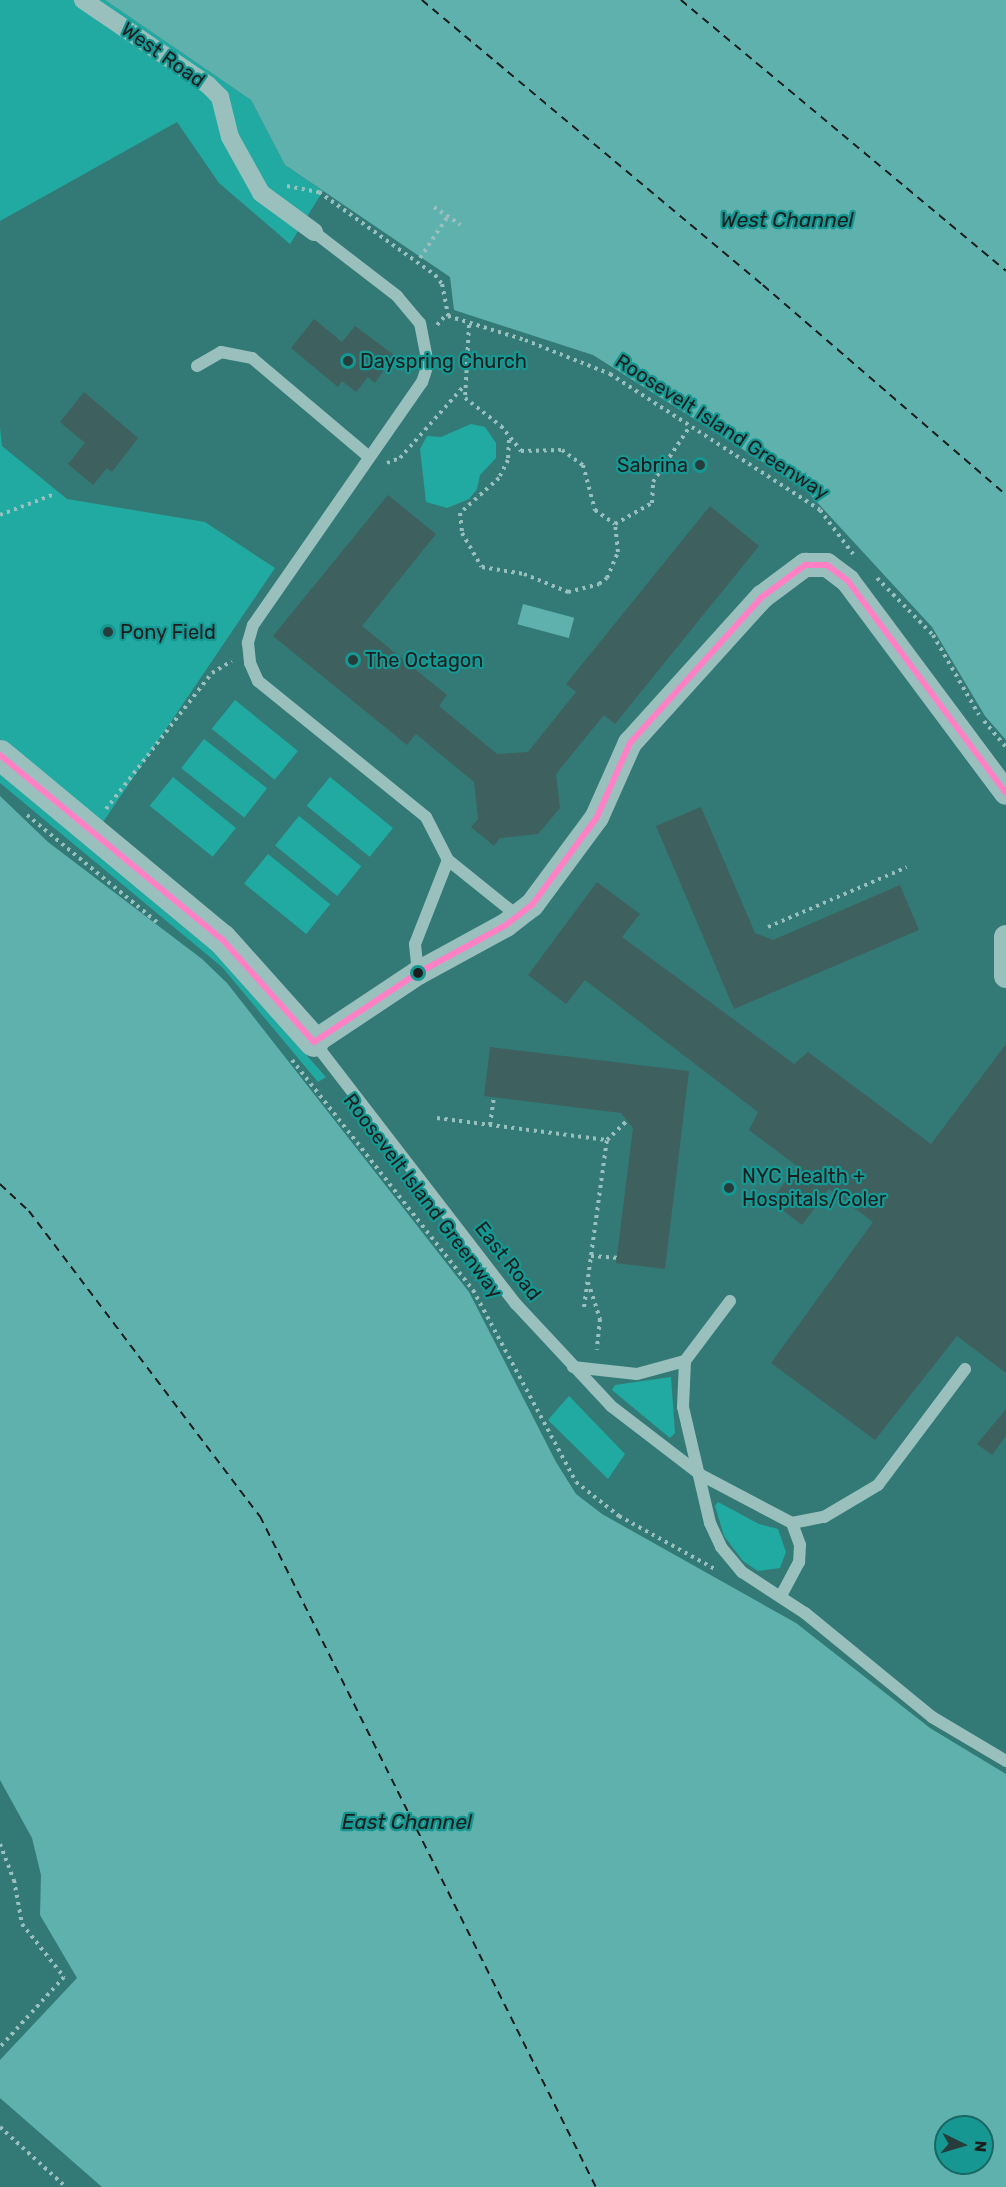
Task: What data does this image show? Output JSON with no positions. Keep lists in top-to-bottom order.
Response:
{
  "streets": {
    "street": ["West Road"],
    "lane": ["East Road"],
    "path": ["Roosevelt Island Greenway"]
  },
  "water": ["West Channel", "East Channel"],
  "places": [
    "Dayspring Church",
    "Sabrina",
    "Pony Field",
    "The Octagon",
    "NYC Health + Hospitals/Coler"
  ],
  "north": "right"
}
